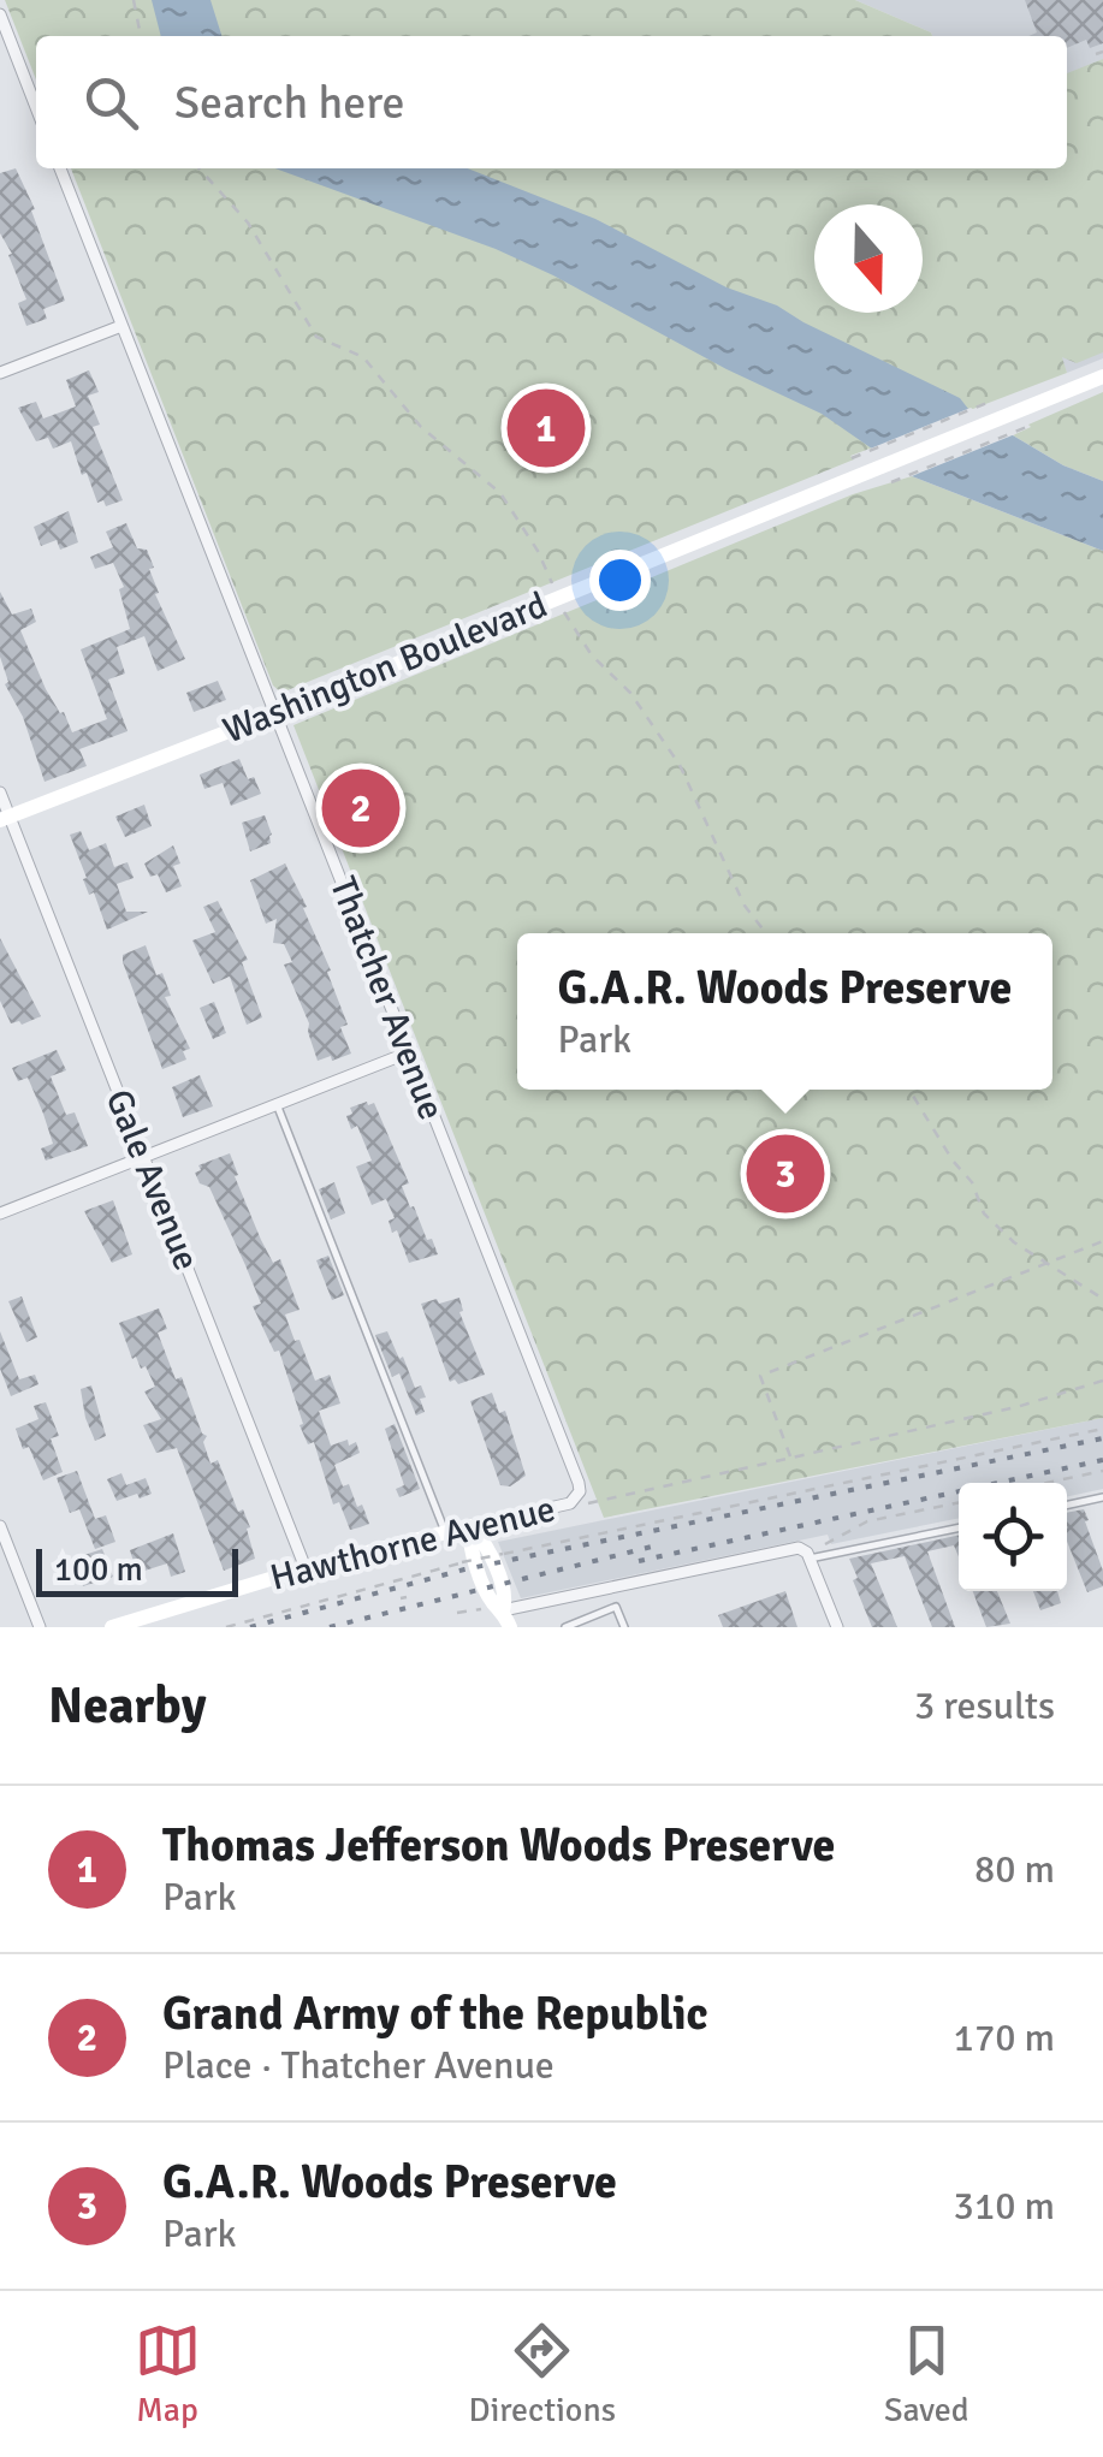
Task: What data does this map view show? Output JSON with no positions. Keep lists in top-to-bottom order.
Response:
{
  "streets": {
    "street": [
      "Washington Boulevard",
      "Thatcher Avenue",
      "Gale Avenue",
      "Hawthorne Avenue"
    ]
  },
  "crossings": [
    ["Washington Boulevard", "Thatcher Avenue"],
    ["Washington Boulevard", "Gale Avenue"],
    ["Thatcher Avenue", "Hawthorne Avenue"],
    ["Gale Avenue", "Hawthorne Avenue"]
  ],
  "scale_bar": "100 m",
  "north": "bottom",
  "page": {
    "search": "Search here",
    "pins": ["1", "2", "3"],
    "popup": ["G.A.R. Woods Preserve", "Park"],
    "scale": "100 m",
    "heading": ["Nearby", "3 results"],
    "list": [
      {
        "mark": "1",
        "name": "Thomas Jefferson Woods Preserve",
        "note": "Park",
        "value": "80 m"
      },
      {
        "mark": "2",
        "name": "Grand Army of the Republic",
        "note": "Place · Thatcher Avenue",
        "value": "170 m"
      },
      {
        "mark": "3",
        "name": "G.A.R. Woods Preserve",
        "note": "Park",
        "value": "310 m"
      }
    ],
    "nav": ["Map", "Directions", "Saved"]
  }
}
